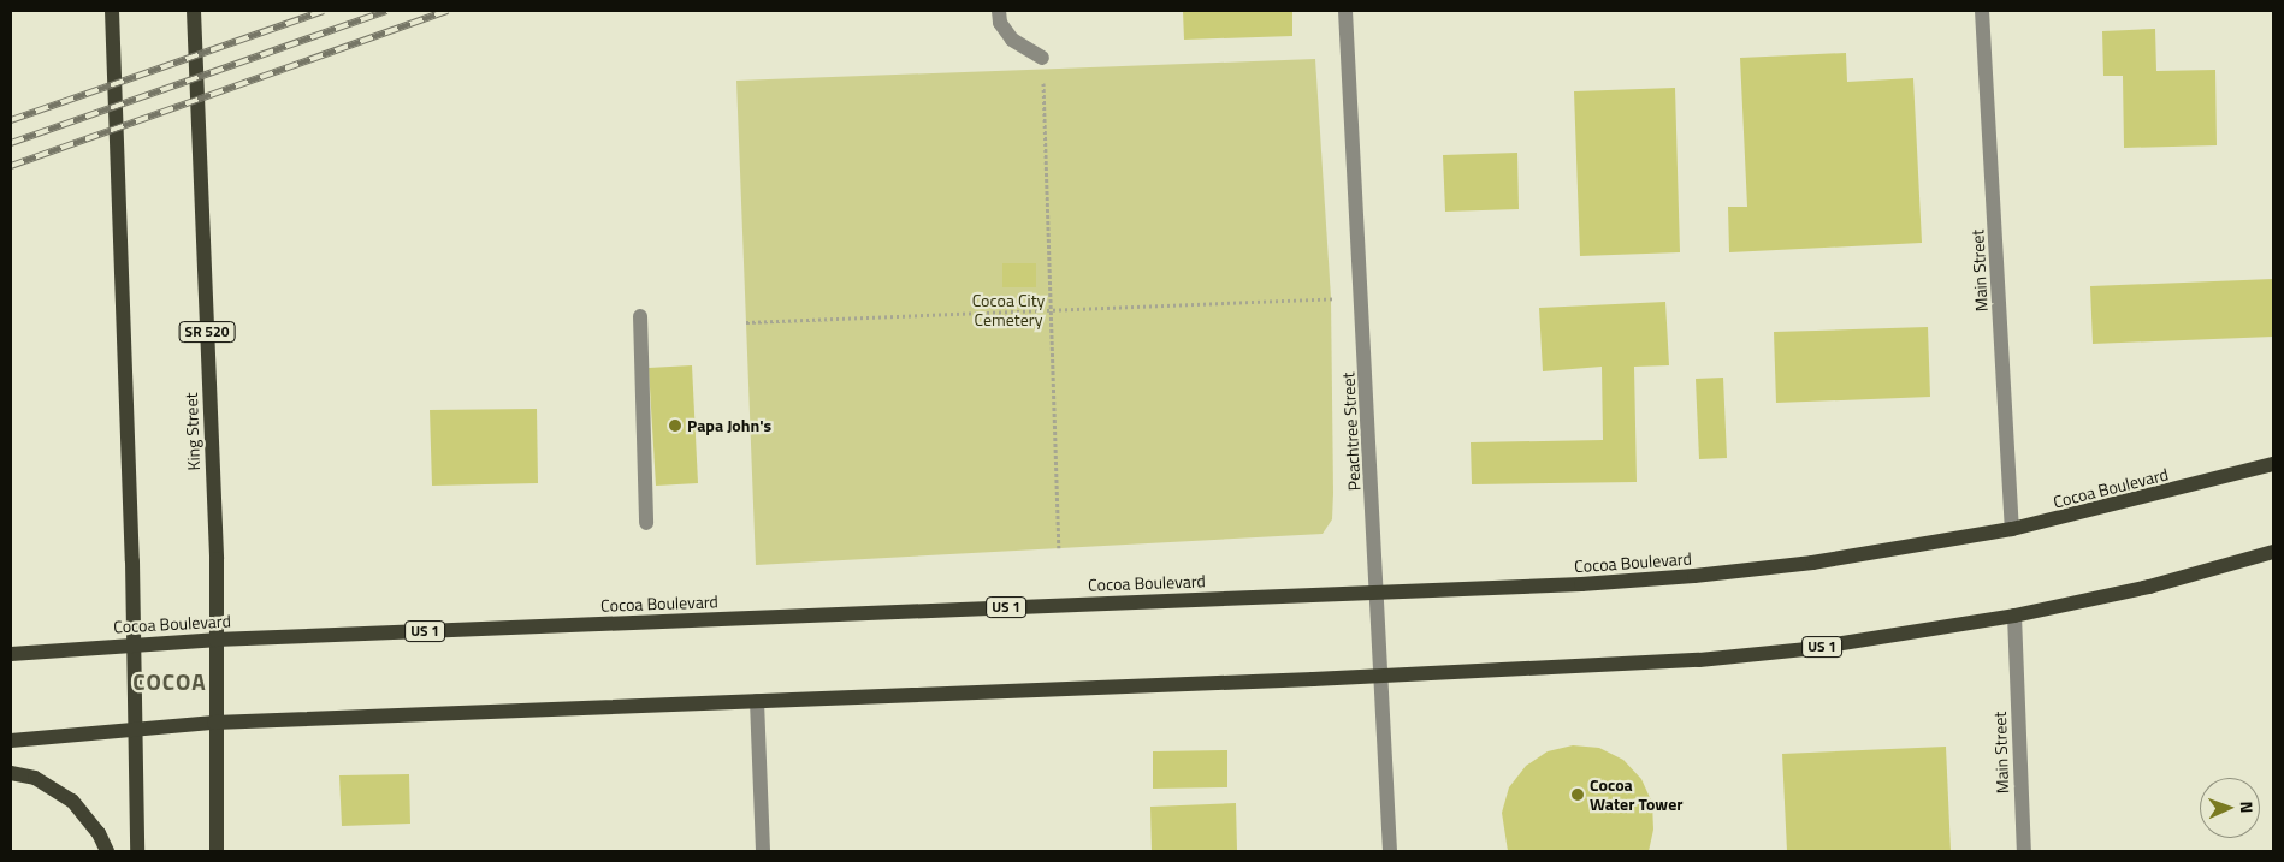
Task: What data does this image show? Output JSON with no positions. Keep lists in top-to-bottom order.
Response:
{
  "streets": {
    "main road": [
      "SR 520",
      "King Street",
      "Cocoa Boulevard",
      "US 1"
    ],
    "street": ["Main Street", "Peachtree Street"]
  },
  "crossings": [
    ["Main Street", "Cocoa Boulevard"],
    ["Main Street", "US 1"],
    ["King Street", "Cocoa Boulevard"],
    ["King Street", "US 1"],
    ["Peachtree Street", "Cocoa Boulevard"],
    ["Peachtree Street", "US 1"]
  ],
  "districts": ["COCOA"],
  "parks": ["Cocoa City Cemetery"],
  "places": ["Papa John's", "Cocoa Water Tower"],
  "north": "right"
}
